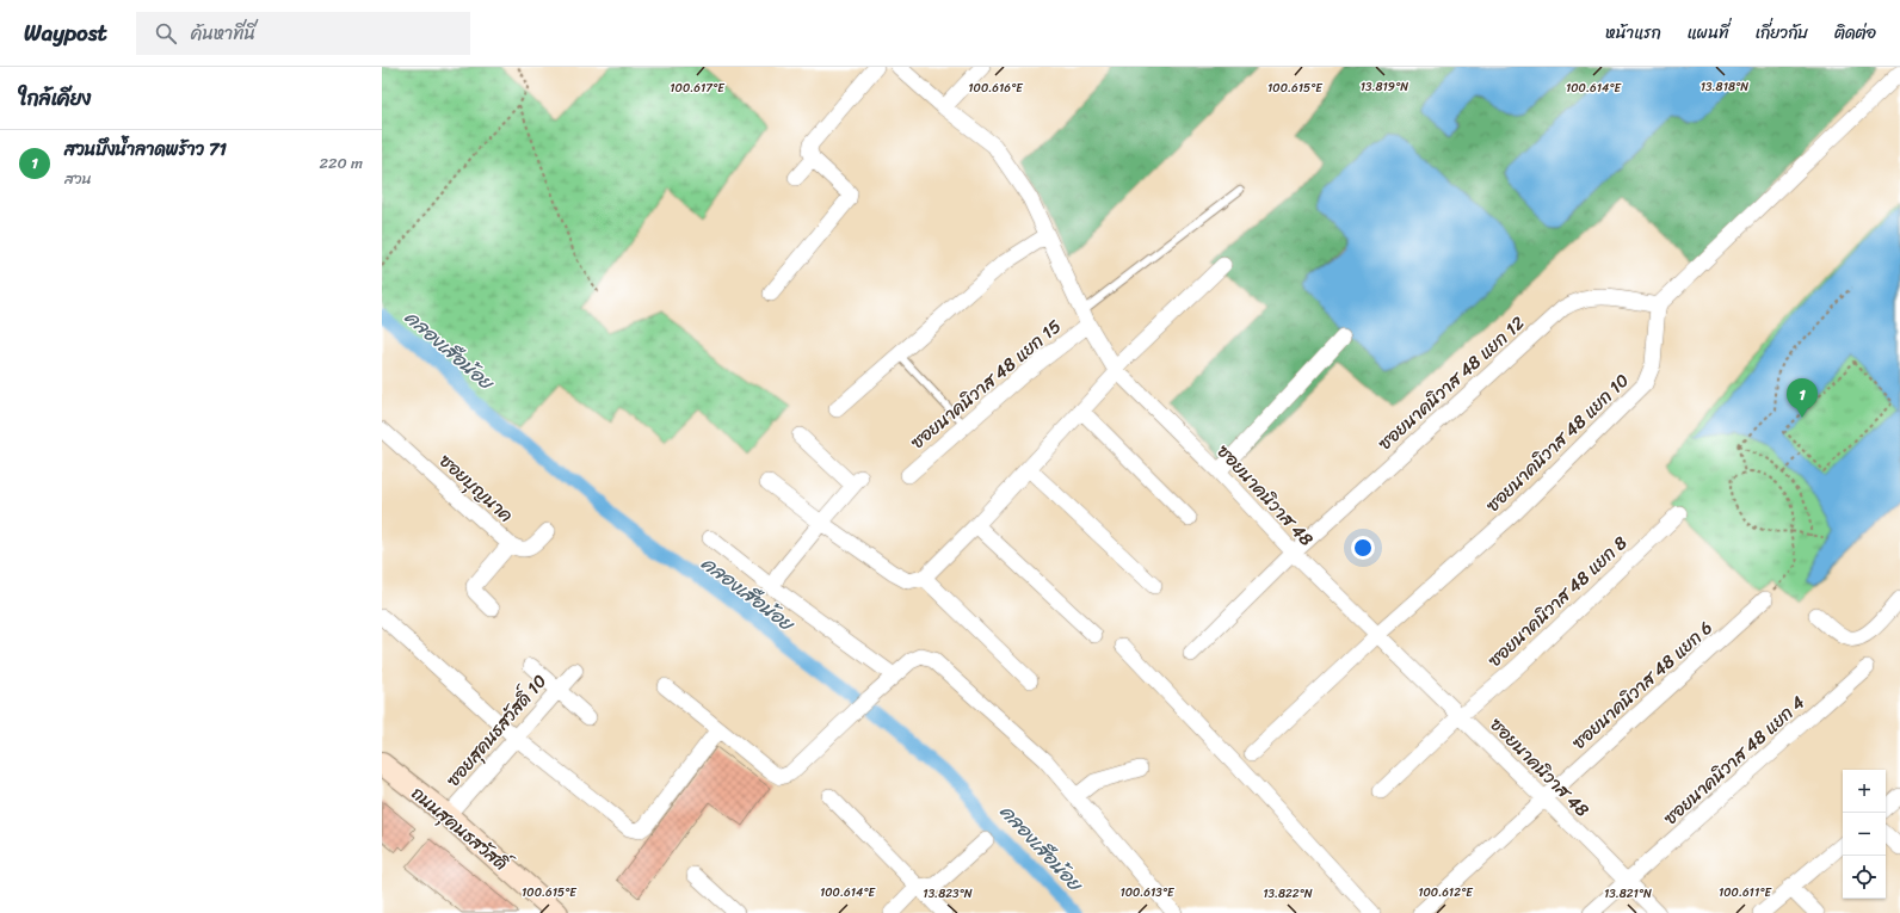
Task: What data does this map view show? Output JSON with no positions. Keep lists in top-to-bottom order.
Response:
{
  "streets": {
    "main road": ["ถนนสุคนธสวัสดิ์"],
    "street": [
      "ซอยนาคนิวาส 48 แยก 12",
      "ซอยนาคนิวาส 48 แยก 15",
      "ซอยนาคนิวาส 48 แยก 10",
      "ซอยบุญนาค",
      "ซอยนาคนิวาส 48",
      "ซอยนาคนิวาส 48 แยก 8",
      "ซอยนาคนิวาส 48 แยก 6",
      "ซอยสุคนธสวัสดิ์ 10",
      "ซอยนาคนิวาส 48 แยก 4"
    ]
  },
  "crossings": [
    ["ซอยนาคนิวาส 48 แยก 12", "ซอยนาคนิวาส 48 แยก 10"],
    ["ซอยนาคนิวาส 48 แยก 12", "ซอยนาคนิวาส 48"],
    ["ซอยนาคนิวาส 48 แยก 15", "ซอยนาคนิวาส 48"],
    ["ซอยนาคนิวาส 48 แยก 10", "ซอยนาคนิวาส 48"],
    ["ซอยนาคนิวาส 48", "ซอยนาคนิวาส 48 แยก 8"],
    ["ซอยนาคนิวาส 48", "ซอยนาคนิวาส 48 แยก 6"],
    ["ซอยนาคนิวาส 48", "ซอยนาคนิวาส 48 แยก 4"],
    ["ซอยสุคนธสวัสดิ์ 10", "ถนนสุคนธสวัสดิ์"]
  ],
  "water": ["คลองเสือน้อย"],
  "page": {
    "header": "Waypost",
    "search": "ค้นหาที่นี่",
    "nav": [
      "หน้าแรก",
      "แผนที่",
      "เกี่ยวกับ",
      "ติดต่อ"
    ],
    "heading": "ใกล้เคียง",
    "list": [
      {
        "mark": "1",
        "name": "สวนบึงน้ำลาดพร้าว 71",
        "note": "สวน",
        "value": "220 m"
      }
    ],
    "pins": "1",
    "map_buttons": ["+", "−"]
  },
  "coordinates": [
    "13.819°N",
    "13.818°N",
    "100.617°E",
    "100.616°E",
    "100.615°E",
    "100.614°E",
    "100.613°E",
    "100.612°E",
    "100.611°E",
    "13.823°N",
    "13.822°N",
    "13.821°N"
  ]
}
